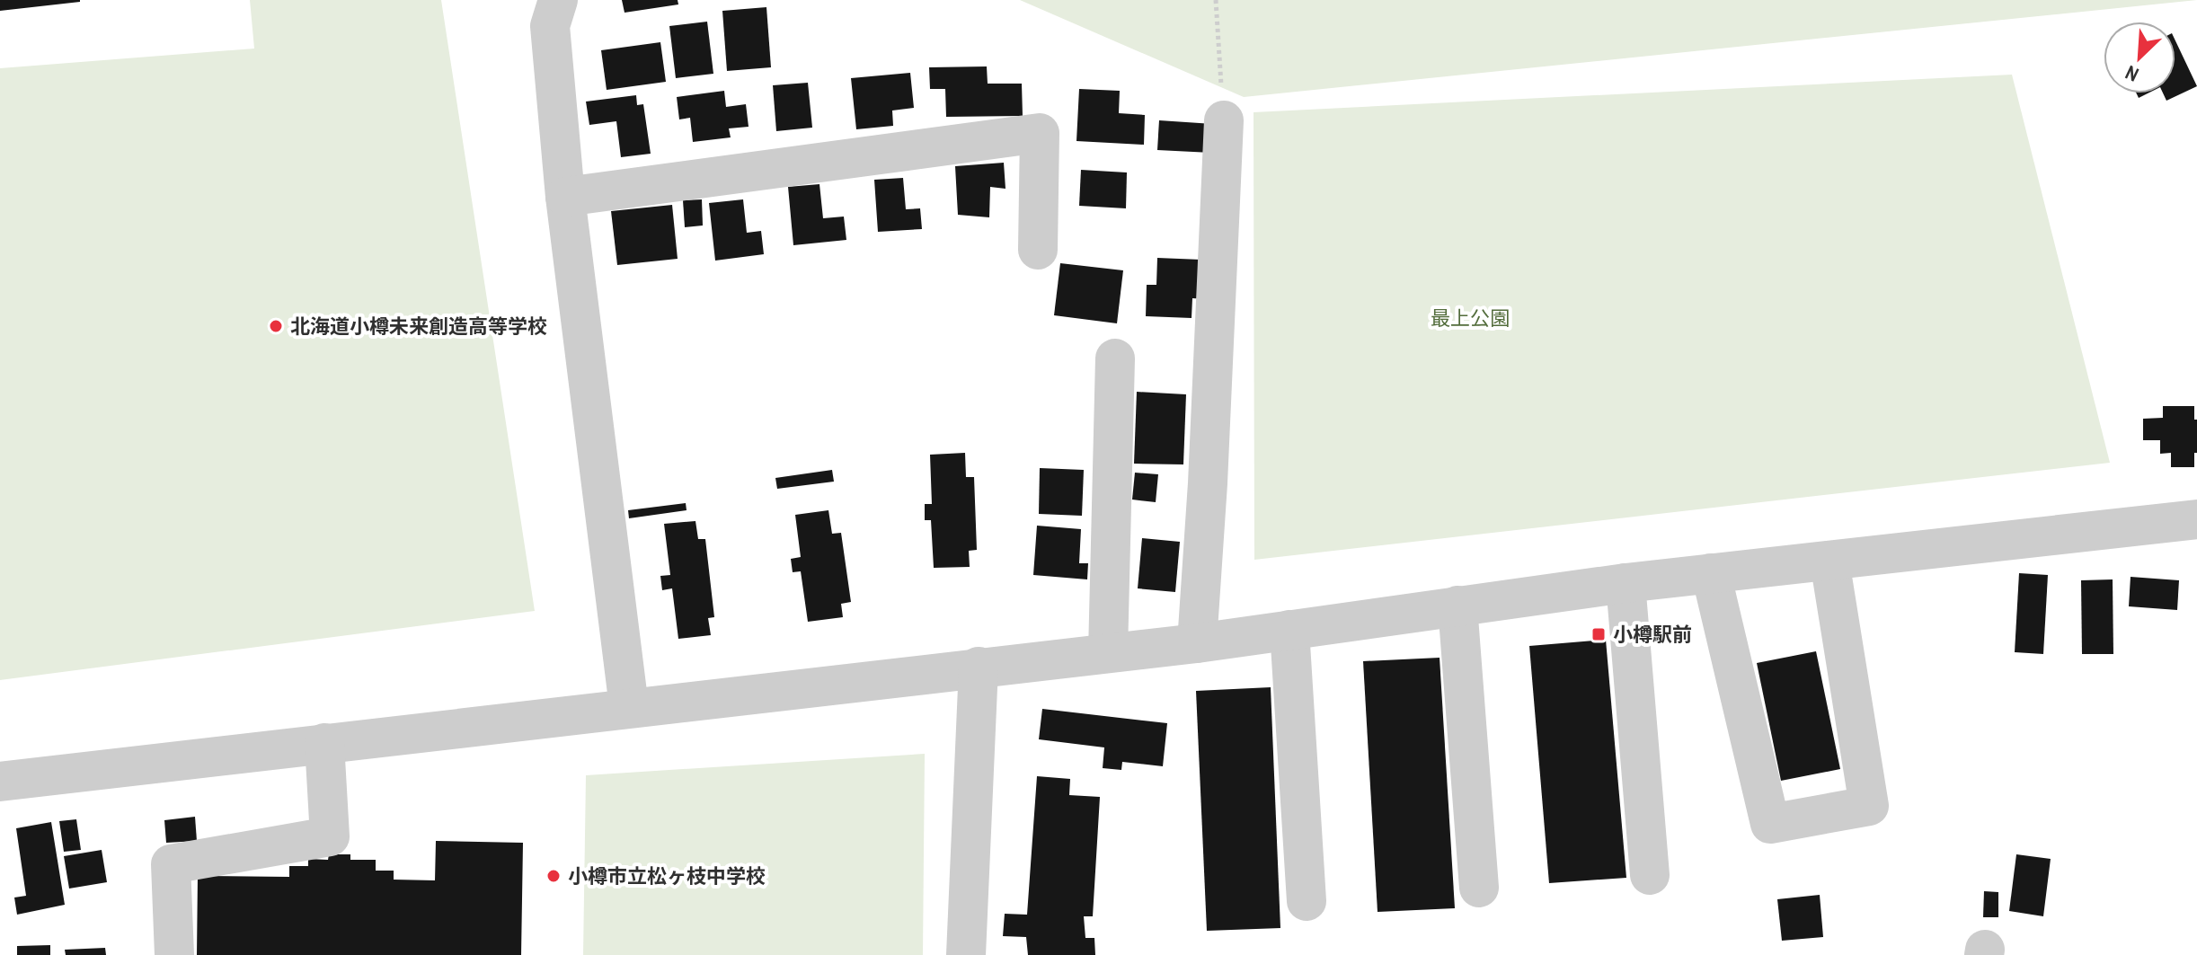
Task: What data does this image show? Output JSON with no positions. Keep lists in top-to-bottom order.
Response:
{
  "parks": ["最上公園"],
  "places": {
    "other": ["北海道小樽未来創造高等学校", "小樽市立松ヶ枝中学校"],
    "transit": ["小樽駅前"]
  },
  "north": "bottom left"
}
